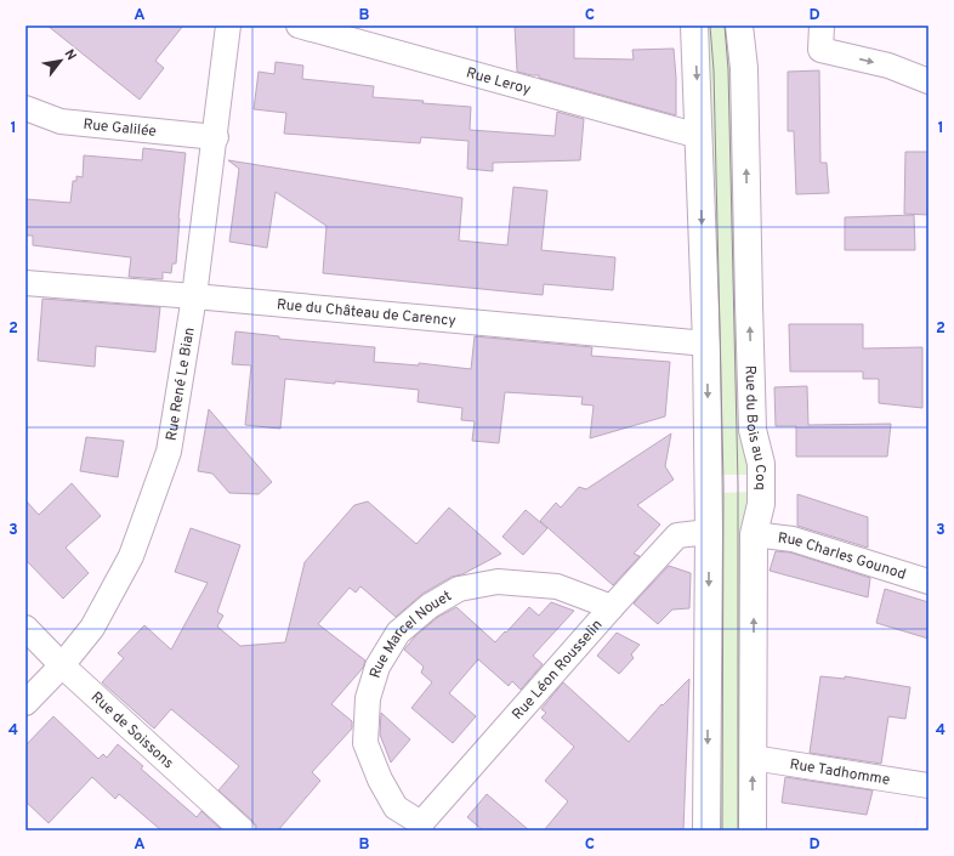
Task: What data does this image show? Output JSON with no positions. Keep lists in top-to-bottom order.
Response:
{
  "streets": {
    "main road": ["Rue du Bois au Coq"],
    "street": [
      "Rue Leroy",
      "Rue Galilée",
      "Rue du Château de Carency",
      "Rue René Le Bian",
      "Rue Charles Gounod",
      "Rue Marcel Nouet",
      "Rue Léon Rousselin",
      "Rue de Soissons",
      "Rue Tadhomme"
    ]
  },
  "crossings": [
    ["Rue Galilée", "Rue René Le Bian"],
    ["Rue du Château de Carency", "Rue René Le Bian"],
    ["Rue René Le Bian", "Rue de Soissons"],
    ["Rue du Bois au Coq", "Rue Charles Gounod"],
    ["Rue du Bois au Coq", "Rue Tadhomme"],
    ["Rue Marcel Nouet", "Rue Léon Rousselin"]
  ],
  "north": "top right",
  "grid": {
    "columns": [
      "A",
      "B",
      "C",
      "D"
    ],
    "rows": [
      "1",
      "2",
      "3",
      "4"
    ]
  }
}
